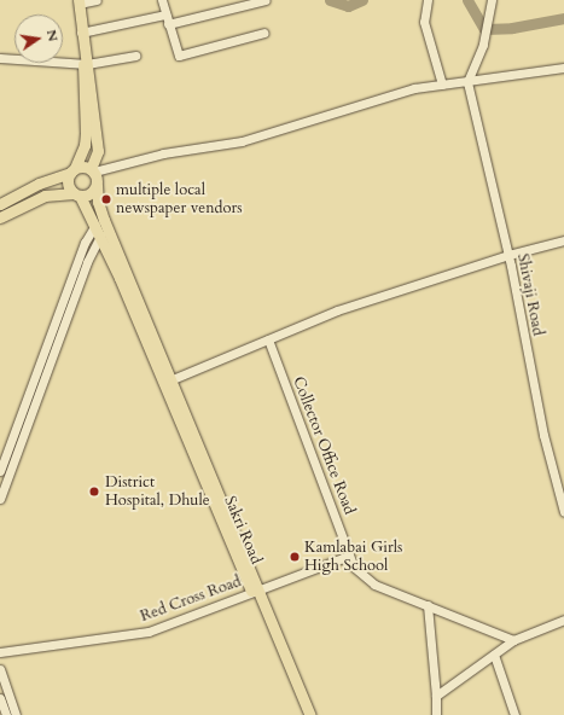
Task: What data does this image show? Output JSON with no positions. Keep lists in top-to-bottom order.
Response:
{
  "streets": {
    "street": ["Shivaji Road", "Collector Office Road", "Red Cross Road"]
  },
  "crossings": [
    ["Collector Office Road", "Red Cross Road"]
  ],
  "places": ["multiple local newspaper vendors", "District Hospital, Dhule", "Kamlabai Girls High School"],
  "north": "right"
}
